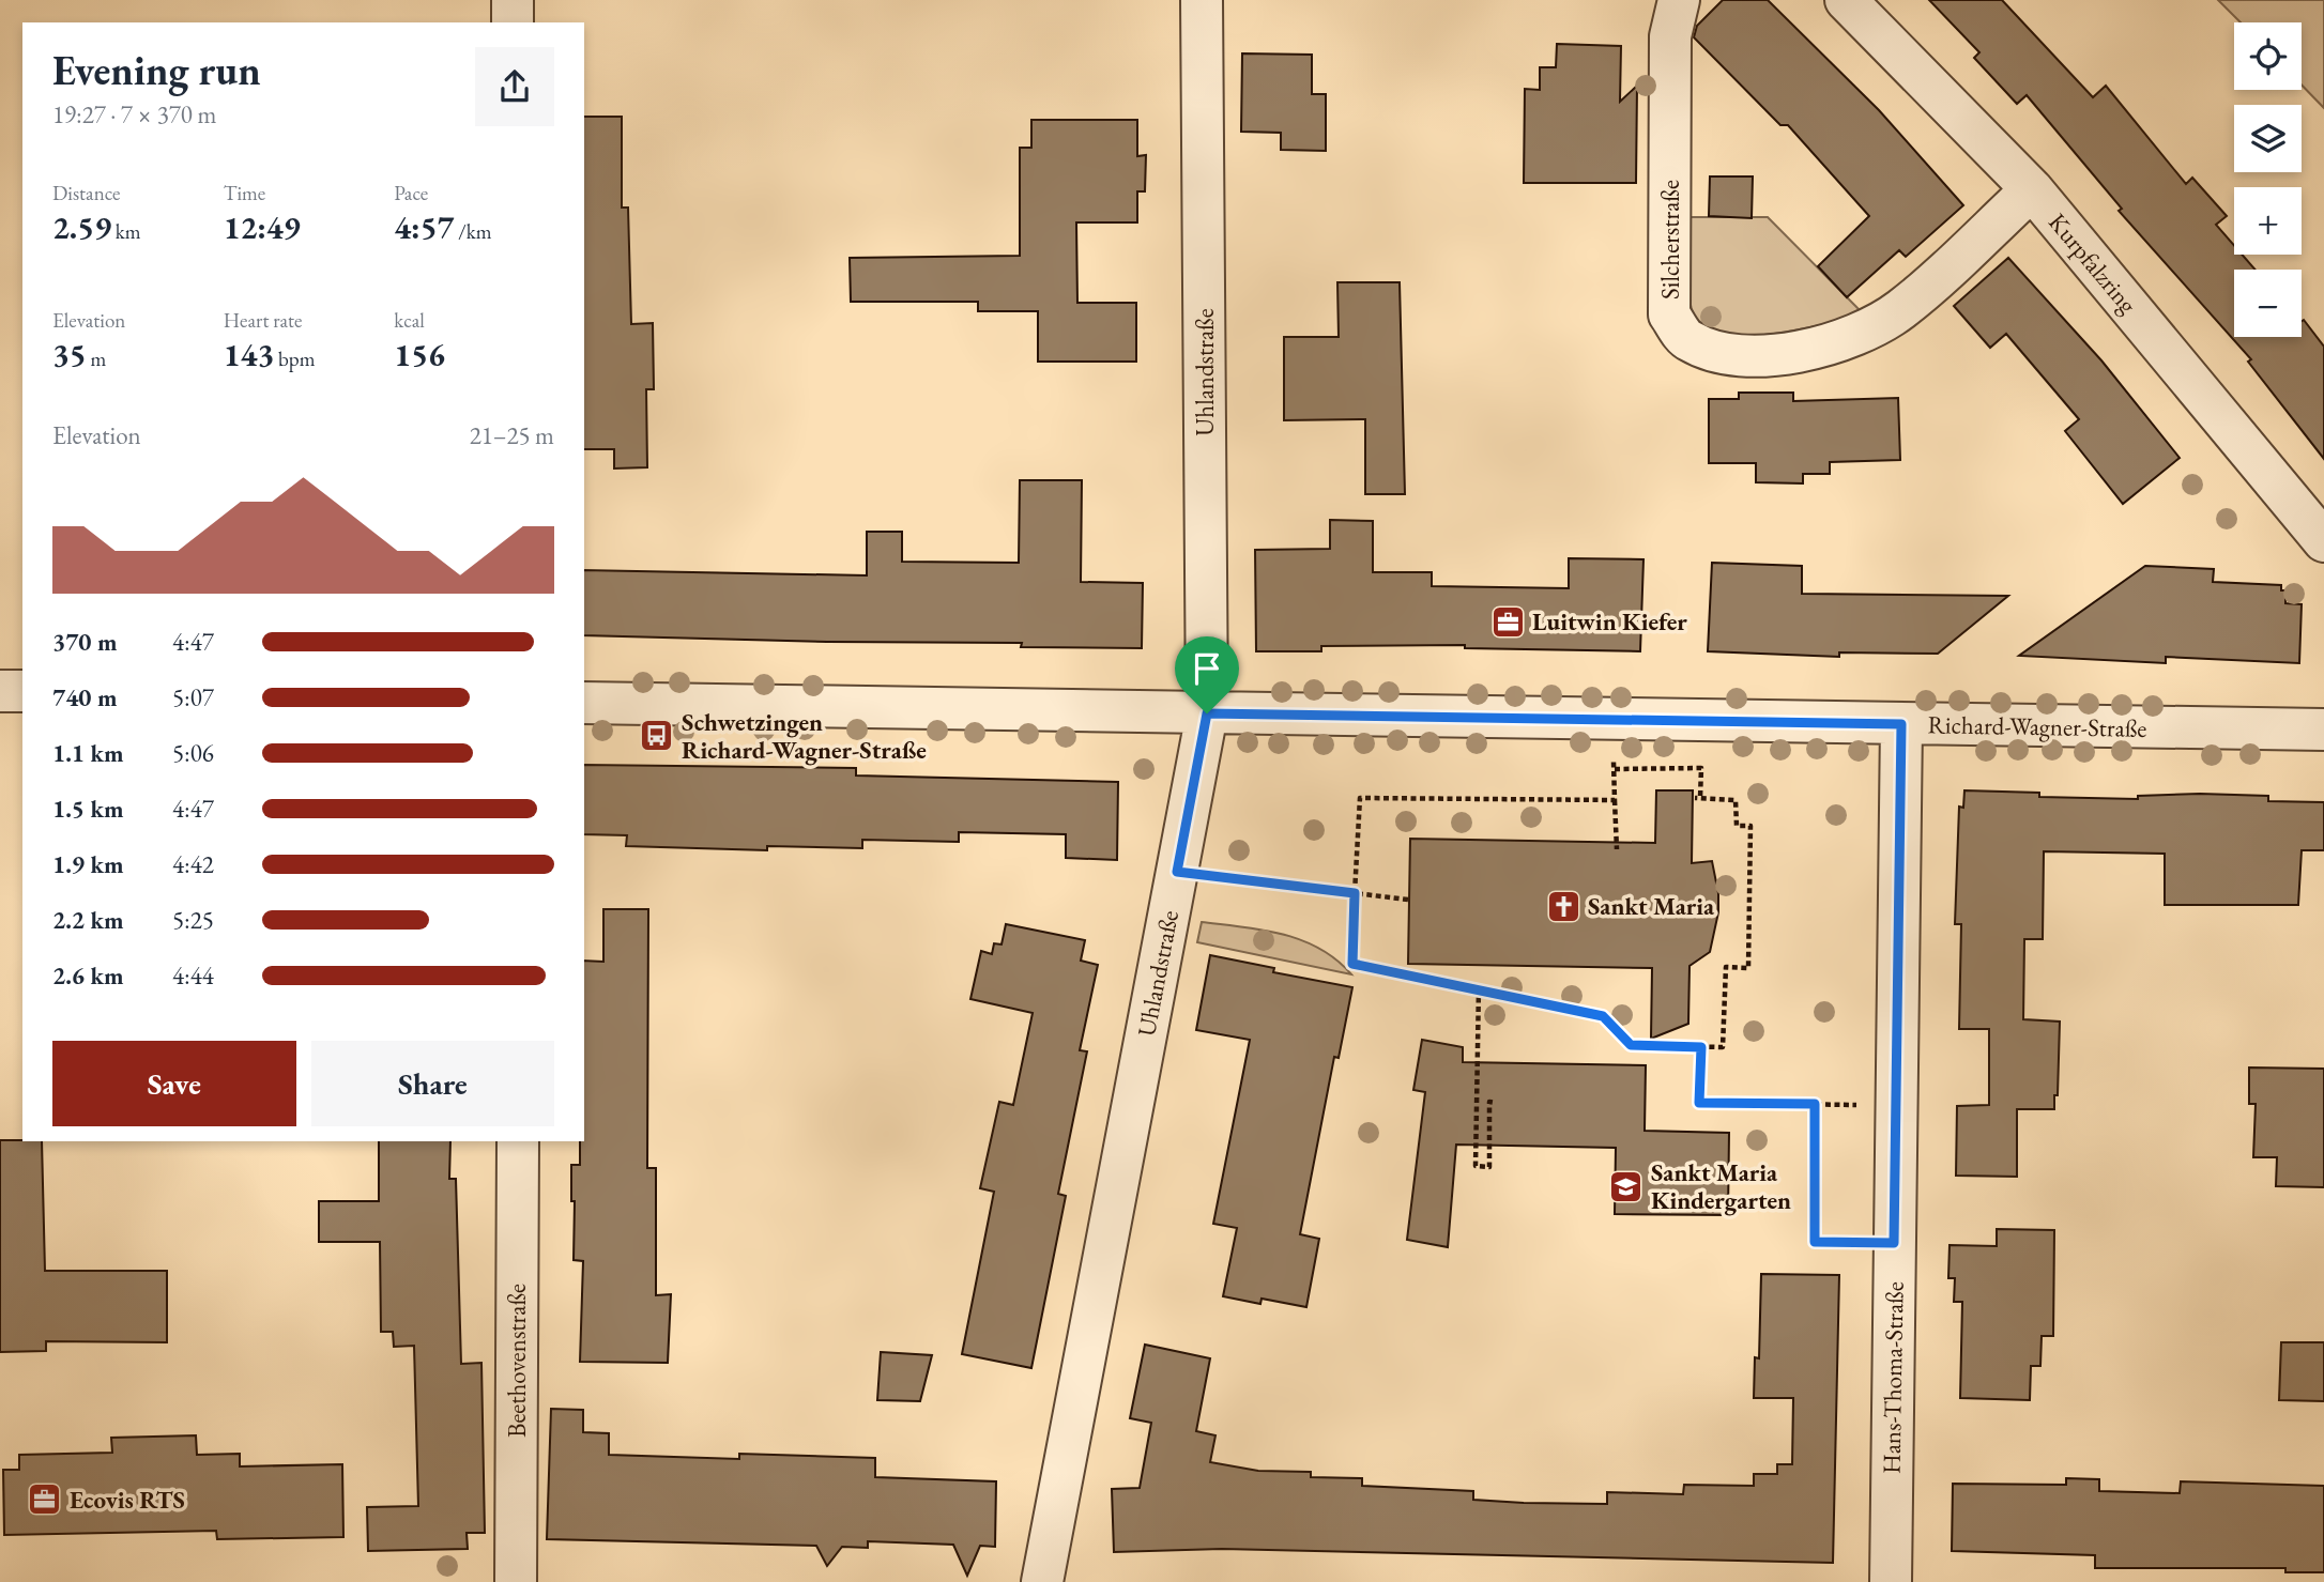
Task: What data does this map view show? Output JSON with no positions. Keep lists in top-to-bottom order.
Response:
{
  "streets": {
    "street": [
      "Silcherstraße",
      "Kurpfalzring",
      "Uhlandstraße",
      "Richard-Wagner-Straße",
      "Beethovenstraße",
      "Hans-Thoma-Straße"
    ]
  },
  "crossings": [
    ["Silcherstraße", "Kurpfalzring"],
    ["Uhlandstraße", "Richard-Wagner-Straße"],
    ["Richard-Wagner-Straße", "Hans-Thoma-Straße"]
  ],
  "places": {
    "office": ["Luitwin Kiefer", "Ecovis RTS"],
    "bus stop": ["Schwetzingen Richard-Wagner-Straße"],
    "church": ["Sankt Maria"],
    "school or university": ["Sankt Maria Kindergarten"]
  },
  "page": {
    "map_buttons": ["+", "−"],
    "heading": ["Evening run", "19:27 · 7 × 370 m"],
    "stats": [
      ["Distance", "2.59 km"],
      ["Time", "12:49"],
      ["Pace", "4:57 /km"],
      ["Elevation", "35 m"],
      ["Heart rate", "143 bpm"],
      ["kcal", "156"]
    ],
    "chart": ["Elevation", "21–25 m"],
    "list": [
      {
        "name": "370 m",
        "note": "4:47"
      },
      {
        "name": "740 m",
        "note": "5:07"
      },
      {
        "name": "1.1 km",
        "note": "5:06"
      },
      {
        "name": "1.5 km",
        "note": "4:47"
      },
      {
        "name": "1.9 km",
        "note": "4:42"
      },
      {
        "name": "2.2 km",
        "note": "5:25"
      },
      {
        "name": "2.6 km",
        "note": "4:44"
      }
    ],
    "buttons": ["Save", "Share"]
  }
}
